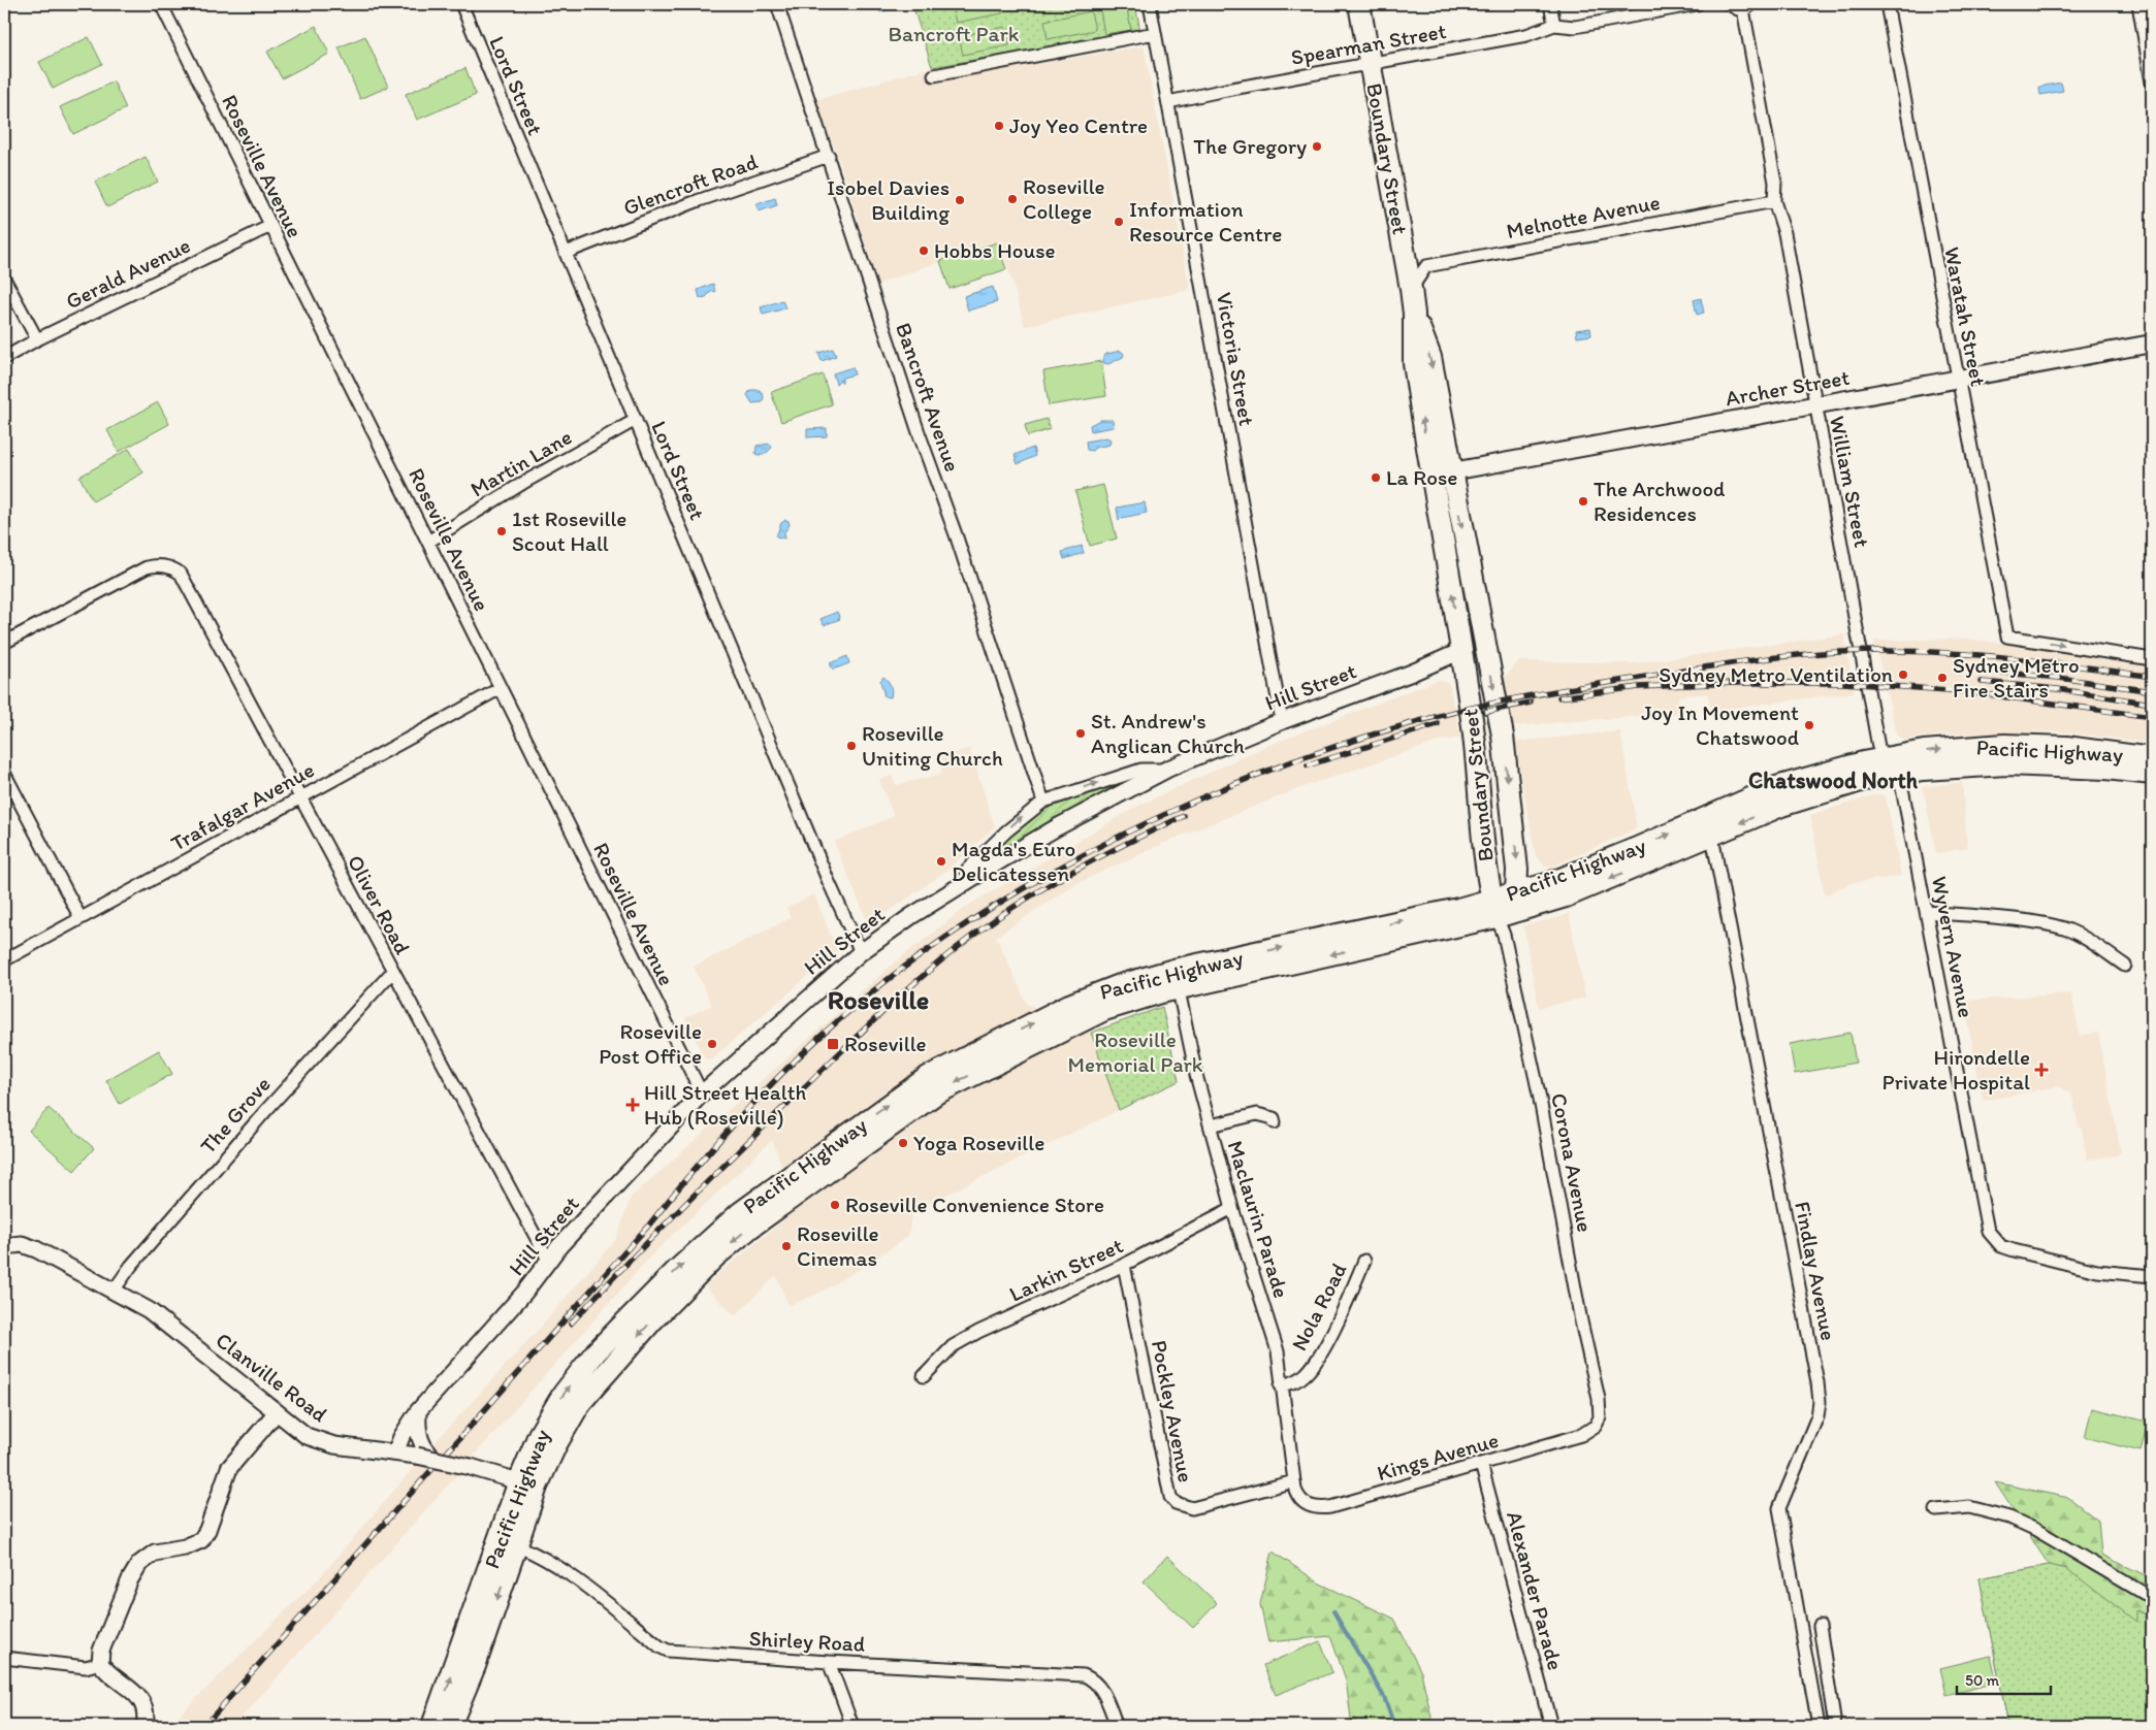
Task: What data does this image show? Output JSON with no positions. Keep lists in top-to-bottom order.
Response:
{
  "streets": {
    "highway": ["Boundary Street", "Pacific Highway"],
    "main road": ["Archer Street"],
    "street": [
      "Spearman Street",
      "Lord Street",
      "Roseville Avenue",
      "Glencroft Road",
      "Melnotte Avenue",
      "Gerald Avenue",
      "Waratah Street",
      "Victoria Street",
      "Bancroft Avenue",
      "Martin Lane",
      "William Street",
      "Hill Street",
      "Trafalgar Avenue",
      "Oliver Road",
      "Wyvern Avenue",
      "The Grove",
      "Corona Avenue",
      "Maclaurin Parade",
      "Larkin Street",
      "Findlay Avenue",
      "Nola Road",
      "Clanville Road",
      "Pockley Avenue",
      "Kings Avenue",
      "Alexander Parade",
      "Shirley Road"
    ]
  },
  "crossings": [
    ["Spearman Street", "Boundary Street"],
    ["Spearman Street", "Victoria Street"],
    ["Lord Street", "Glencroft Road"],
    ["Lord Street", "Martin Lane"],
    ["Lord Street", "Hill Street"],
    ["Boundary Street", "Melnotte Avenue"],
    ["Boundary Street", "Archer Street"],
    ["Boundary Street", "Hill Street"],
    ["Boundary Street", "Pacific Highway"],
    ["Boundary Street", "Corona Avenue"],
    ["Roseville Avenue", "Gerald Avenue"],
    ["Roseville Avenue", "Martin Lane"],
    ["Roseville Avenue", "Hill Street"],
    ["Roseville Avenue", "Trafalgar Avenue"],
    ["Glencroft Road", "Bancroft Avenue"],
    ["Melnotte Avenue", "William Street"],
    ["Waratah Street", "Archer Street"],
    ["Victoria Street", "Hill Street"],
    ["Archer Street", "William Street"],
    ["William Street", "Pacific Highway"],
    ["William Street", "Wyvern Avenue"],
    ["Hill Street", "Oliver Road"],
    ["Hill Street", "Clanville Road"],
    ["Pacific Highway", "Wyvern Avenue"],
    ["Pacific Highway", "Corona Avenue"],
    ["Pacific Highway", "Maclaurin Parade"],
    ["Pacific Highway", "Findlay Avenue"],
    ["Pacific Highway", "Clanville Road"],
    ["Pacific Highway", "Shirley Road"],
    ["Trafalgar Avenue", "Oliver Road"],
    ["Oliver Road", "The Grove"],
    ["The Grove", "Clanville Road"],
    ["Corona Avenue", "Kings Avenue"],
    ["Maclaurin Parade", "Larkin Street"],
    ["Maclaurin Parade", "Nola Road"],
    ["Maclaurin Parade", "Pockley Avenue"],
    ["Maclaurin Parade", "Kings Avenue"],
    ["Larkin Street", "Pockley Avenue"],
    ["Pockley Avenue", "Kings Avenue"],
    ["Kings Avenue", "Alexander Parade"]
  ],
  "one_way": ["Waratah Street"],
  "districts": ["Chatswood North", "Roseville"],
  "parks": ["Bancroft Park", "Roseville Memorial Park"],
  "places": {
    "other": [
      "Joy Yeo Centre",
      "The Gregory",
      "Roseville College",
      "Isobel Davies Building",
      "Information Resource Centre",
      "Hobbs House",
      "La Rose",
      "The Archwood Residences",
      "1st Roseville Scout Hall",
      "Sydney Metro Ventilation",
      "Sydney Metro Fire Stairs",
      "Joy In Movement Chatswood",
      "St. Andrew's Anglican Church",
      "Roseville Uniting Church",
      "Magda's Euro Delicatessen",
      "Roseville Post Office",
      "Yoga Roseville",
      "Roseville Convenience Store",
      "Roseville Cinemas"
    ],
    "transit": ["Roseville"],
    "health": ["Hirondelle Private Hospital", "Hill Street Health Hub (Roseville)"]
  },
  "scale_bar": "50 m"
}
